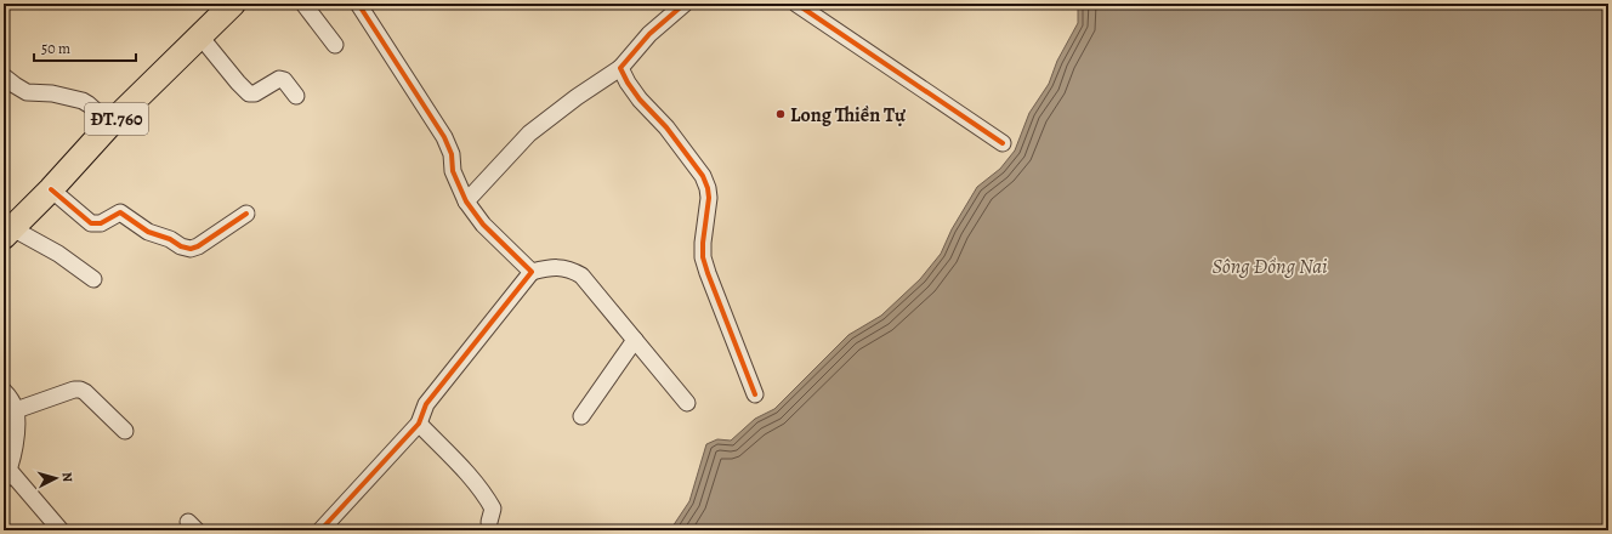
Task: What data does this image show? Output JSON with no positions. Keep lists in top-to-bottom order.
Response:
{
  "streets": {
    "main road": ["ĐT.760"]
  },
  "water": ["Sông Đồng Nai"],
  "places": ["Long Thiền Tự"],
  "scale_bar": "50 m",
  "north": "right"
}
